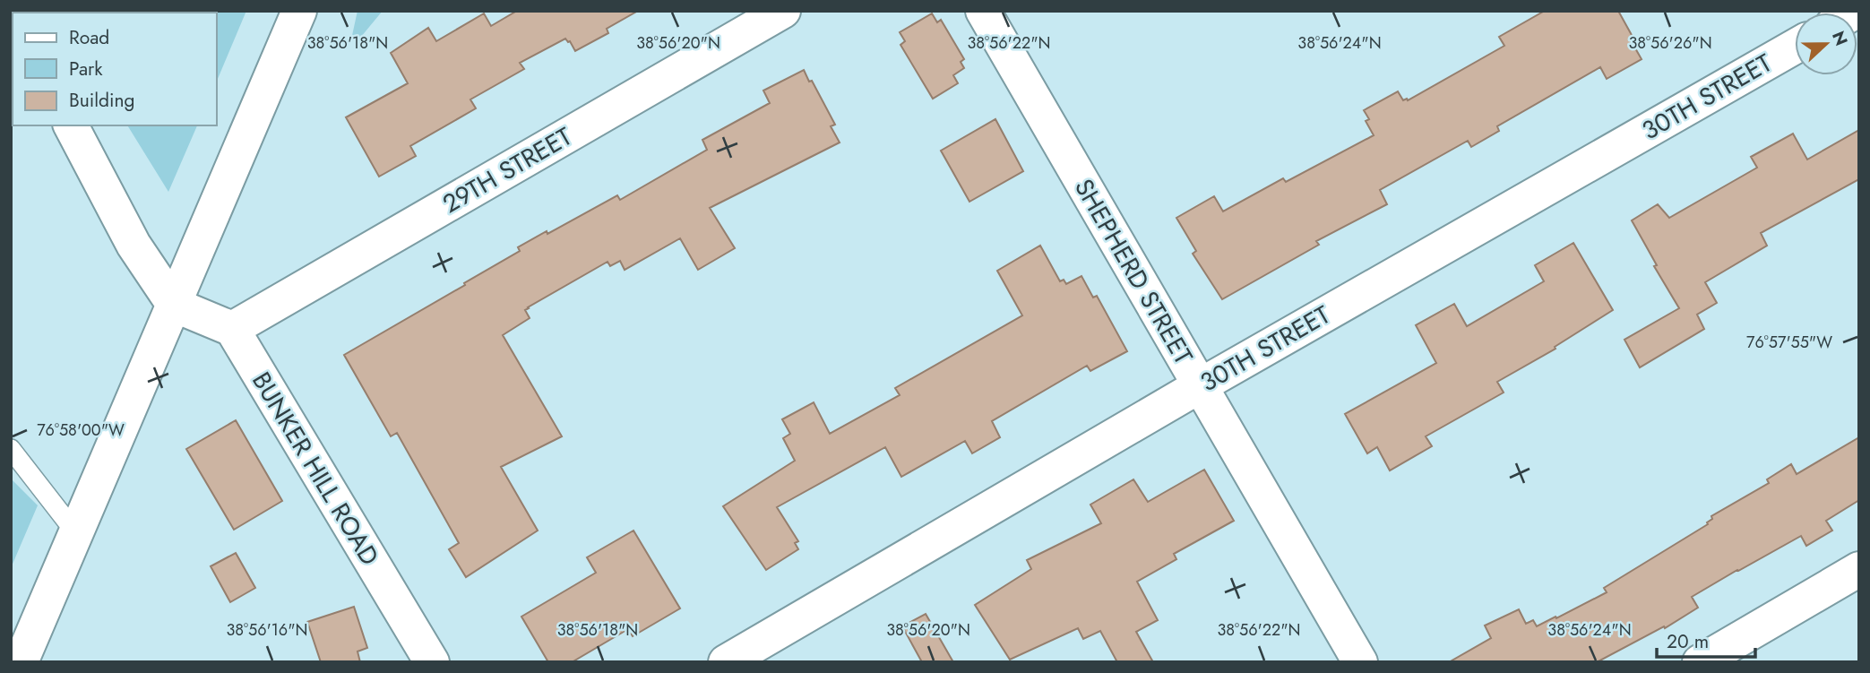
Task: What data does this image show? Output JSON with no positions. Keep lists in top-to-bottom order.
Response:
{
  "streets": {
    "street": [
      "30TH STREET",
      "29TH STREET",
      "SHEPHERD STREET",
      "BUNKER HILL ROAD"
    ]
  },
  "crossings": [
    ["30TH STREET", "SHEPHERD STREET"],
    ["29TH STREET", "BUNKER HILL ROAD"]
  ],
  "legend": ["Road", "Park", "Building"],
  "scale_bar": "20 m",
  "north": "right",
  "coordinates": [
    "38°56'18\"N",
    "38°56'20\"N",
    "38°56'22\"N",
    "38°56'24\"N",
    "38°56'26\"N",
    "76°57'55\"W",
    "76°58'00\"W",
    "38°56'16\"N"
  ]
}
